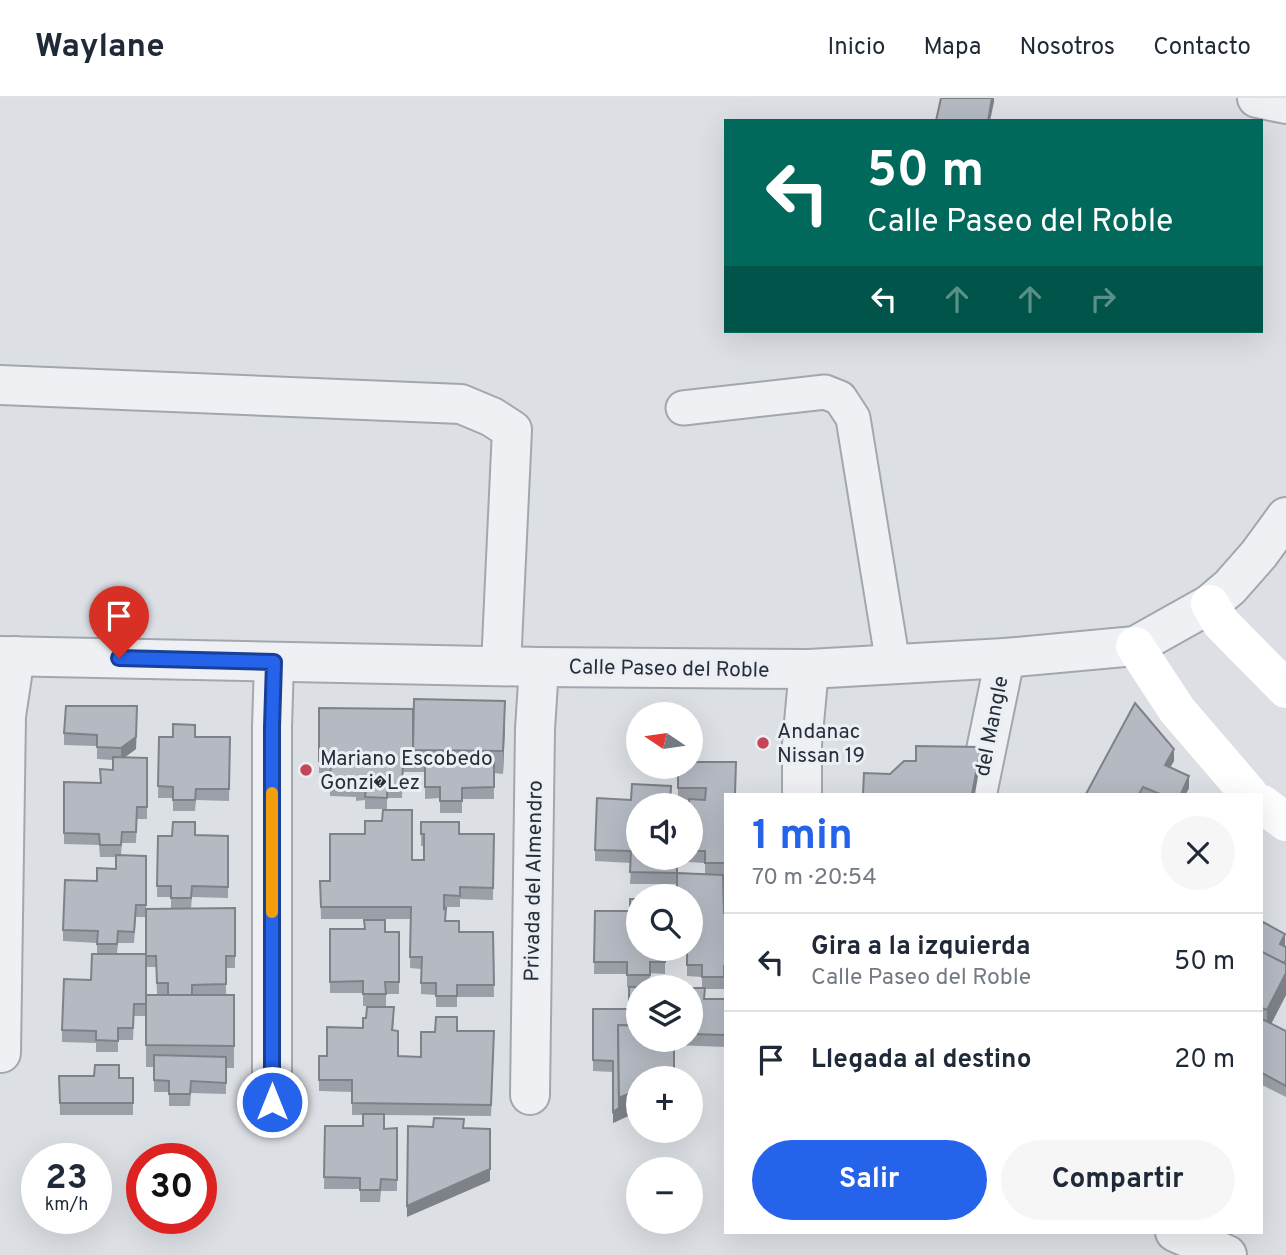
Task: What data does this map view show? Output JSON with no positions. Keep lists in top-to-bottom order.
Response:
{
  "streets": {
    "street": ["Calle Paseo del Roble", "del Mangle", "Privada del Almendro"]
  },
  "crossings": [
    ["Calle Paseo del Roble", "del Mangle"],
    ["Calle Paseo del Roble", "Privada del Almendro"]
  ],
  "places": ["Andanac Nissan 19", "Mariano Escobedo Gonzi�Lez"],
  "north": "left",
  "page": {
    "header": "Waylane",
    "nav": [
      "Inicio",
      "Mapa",
      "Nosotros",
      "Contacto"
    ],
    "turn": ["50 m", "Calle Paseo del Roble"],
    "map_buttons": ["+", "−"],
    "heading": ["1 min", "70 m · 20:54"],
    "list": [
      {
        "name": "Gira a la izquierda",
        "note": "Calle Paseo del Roble",
        "value": "50 m"
      },
      {
        "name": "Llegada al destino",
        "value": "20 m"
      }
    ],
    "buttons": ["Salir", "Compartir"],
    "speed": "23 km/h",
    "limit": "30"
  }
}
